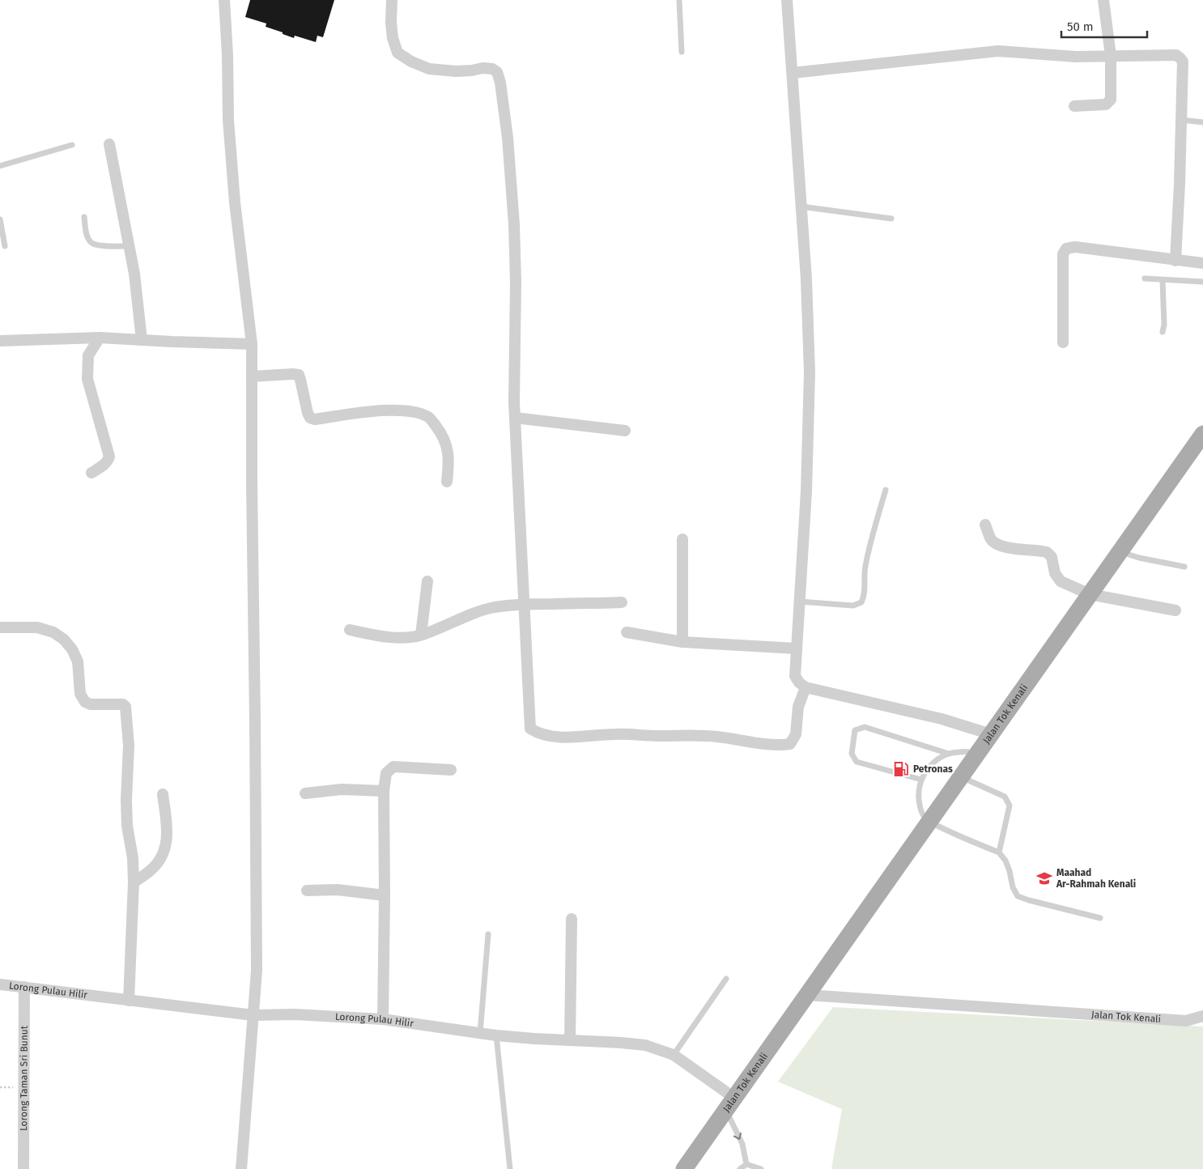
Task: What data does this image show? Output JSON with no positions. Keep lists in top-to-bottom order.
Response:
{
  "streets": {
    "main road": ["Jalan Tok Kenali"],
    "street": ["Lorong Pulau Hilir", "Lorong Taman Sri Bunut"]
  },
  "crossings": [
    ["Jalan Tok Kenali", "Lorong Pulau Hilir"],
    ["Lorong Pulau Hilir", "Lorong Taman Sri Bunut"]
  ],
  "places": {
    "fuel station": ["Petronas"],
    "school or university": ["Maahad Ar-Rahmah Kenali"]
  },
  "scale_bar": "50 m"
}
